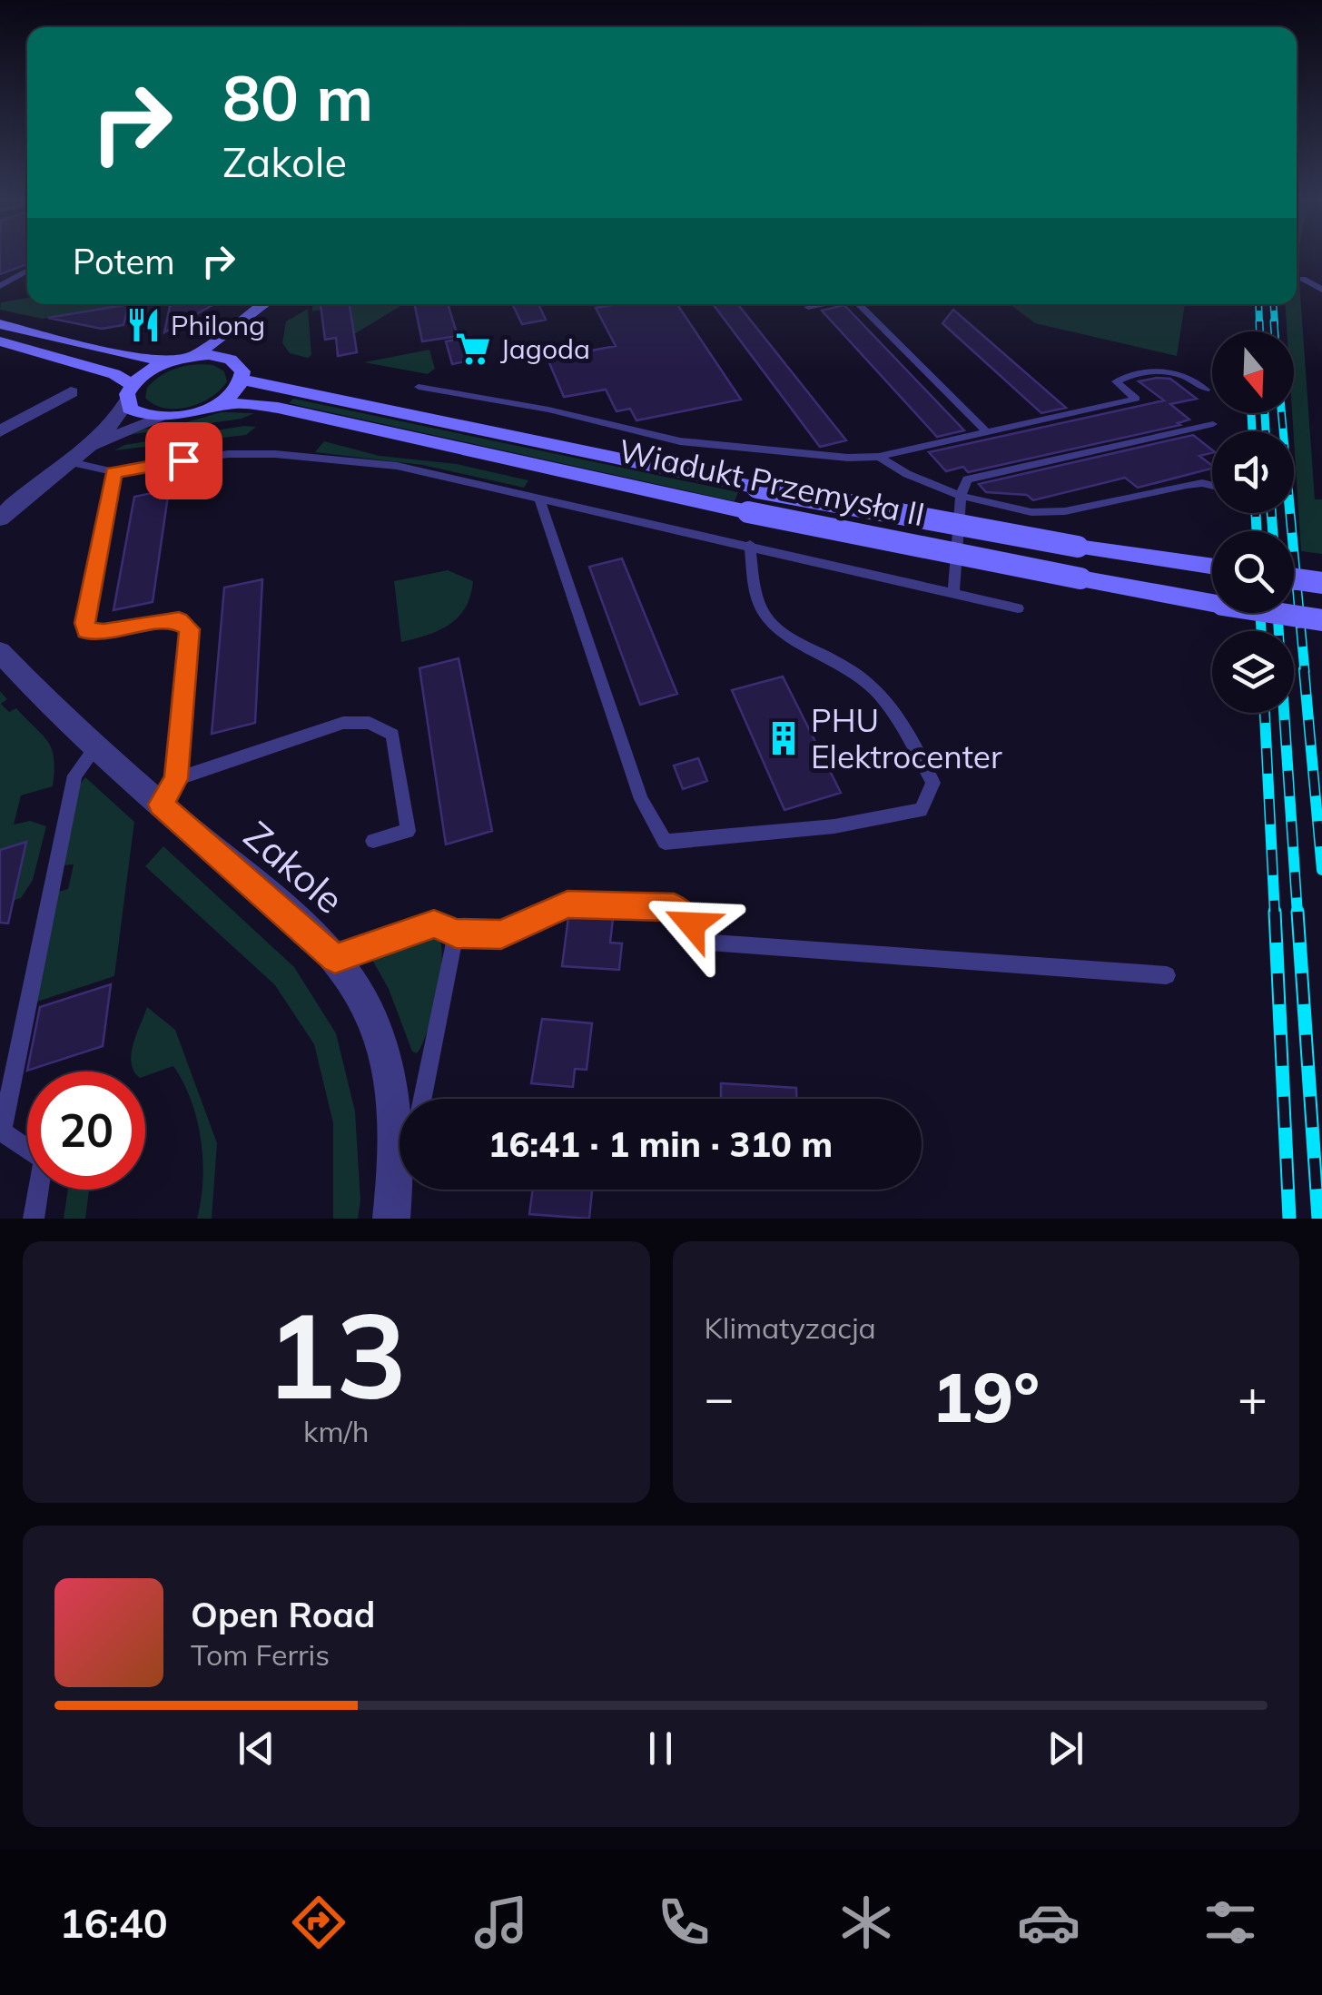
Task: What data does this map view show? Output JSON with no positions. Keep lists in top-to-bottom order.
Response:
{
  "streets": {
    "main road": ["Wiadukt Przemysła II"],
    "street": ["Zakole"]
  },
  "places": {
    "restaurant": ["Philong"],
    "supermarket": ["Jagoda"],
    "building": ["PHU Elektrocenter"]
  },
  "north": "bottom",
  "page": {
    "turn": ["80 m", "Zakole"],
    "then": "Potem",
    "limit": "20",
    "trip": "16:41 · 1 min · 310 m",
    "tile": [
      ["13", "km/h"],
      "Klimatyzacja"
    ],
    "heat": ["−", "19°", "+"],
    "song": ["Open Road", "Tom Ferris"],
    "tabs": "16:40"
  }
}
